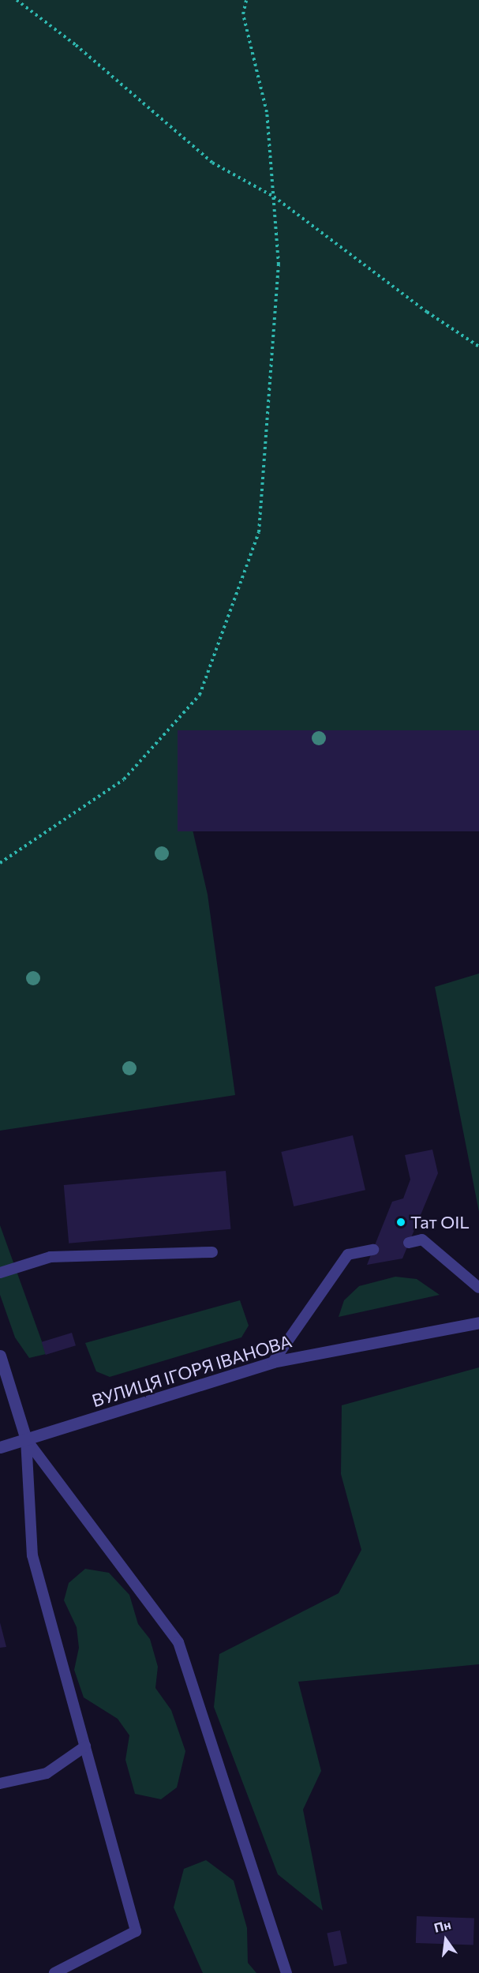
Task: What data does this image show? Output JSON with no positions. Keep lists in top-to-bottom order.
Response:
{
  "streets": {
    "street": ["ВУЛИЦЯ ІГОРЯ ІВАНОВА"]
  },
  "places": ["Тат OIL"],
  "north": "top"
}
